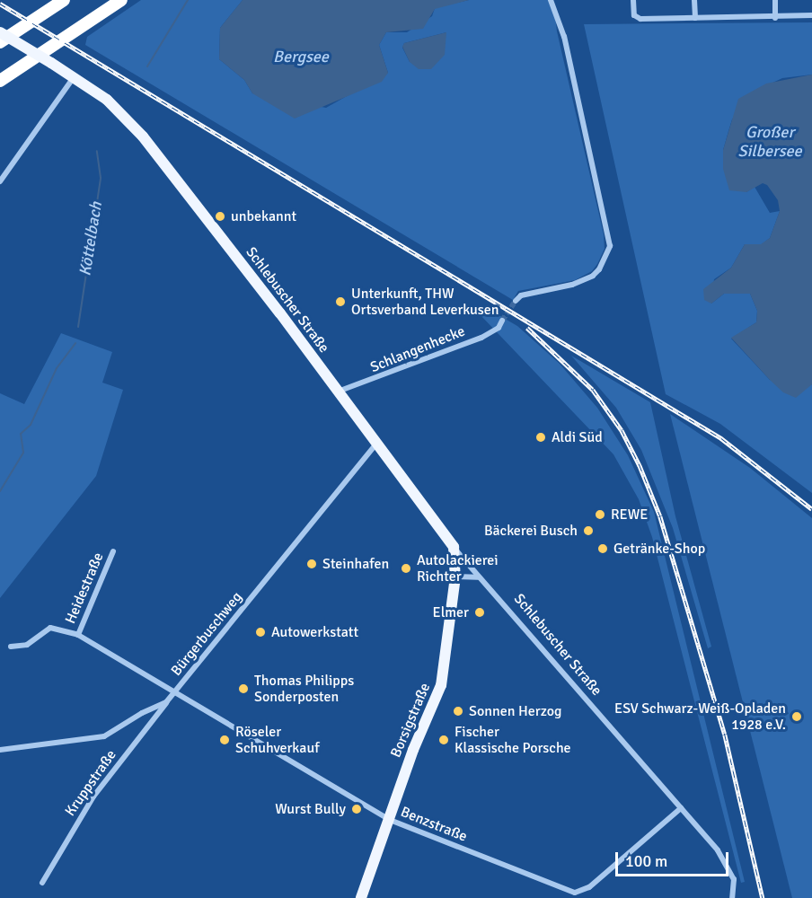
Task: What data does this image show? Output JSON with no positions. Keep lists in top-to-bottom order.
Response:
{
  "streets": {
    "main road": ["Schlebuscher Straße", "Borsigstraße"],
    "street": [
      "Schlangenhecke",
      "Heidestraße",
      "Bürgerbuschweg",
      "Kruppstraße",
      "Benzstraße"
    ]
  },
  "crossings": [
    ["Schlebuscher Straße", "Schlangenhecke"],
    ["Schlebuscher Straße", "Bürgerbuschweg"],
    ["Schlebuscher Straße", "Borsigstraße"],
    ["Schlebuscher Straße", "Benzstraße"],
    ["Heidestraße", "Bürgerbuschweg"],
    ["Heidestraße", "Benzstraße"],
    ["Bürgerbuschweg", "Kruppstraße"],
    ["Bürgerbuschweg", "Benzstraße"],
    ["Borsigstraße", "Benzstraße"]
  ],
  "water": ["Bergsee", "Großer Silbersee", "Köttelbach"],
  "places": [
    "unbekannt",
    "Unterkunft, THW Ortsverband Leverkusen",
    "Aldi Süd",
    "REWE",
    "Bäckerei Busch",
    "Getränke-Shop",
    "Steinhafen",
    "Autolackierei Richter",
    "Elmer",
    "Autowerkstatt",
    "Thomas Philipps Sonderposten",
    "Sonnen Herzog",
    "ESV Schwarz-Weiß-Opladen 1928 e.V.",
    "Röseler Schuhverkauf",
    "Fischer Klassische Porsche",
    "Wurst Bully"
  ],
  "scale_bar": "100 m"
}
